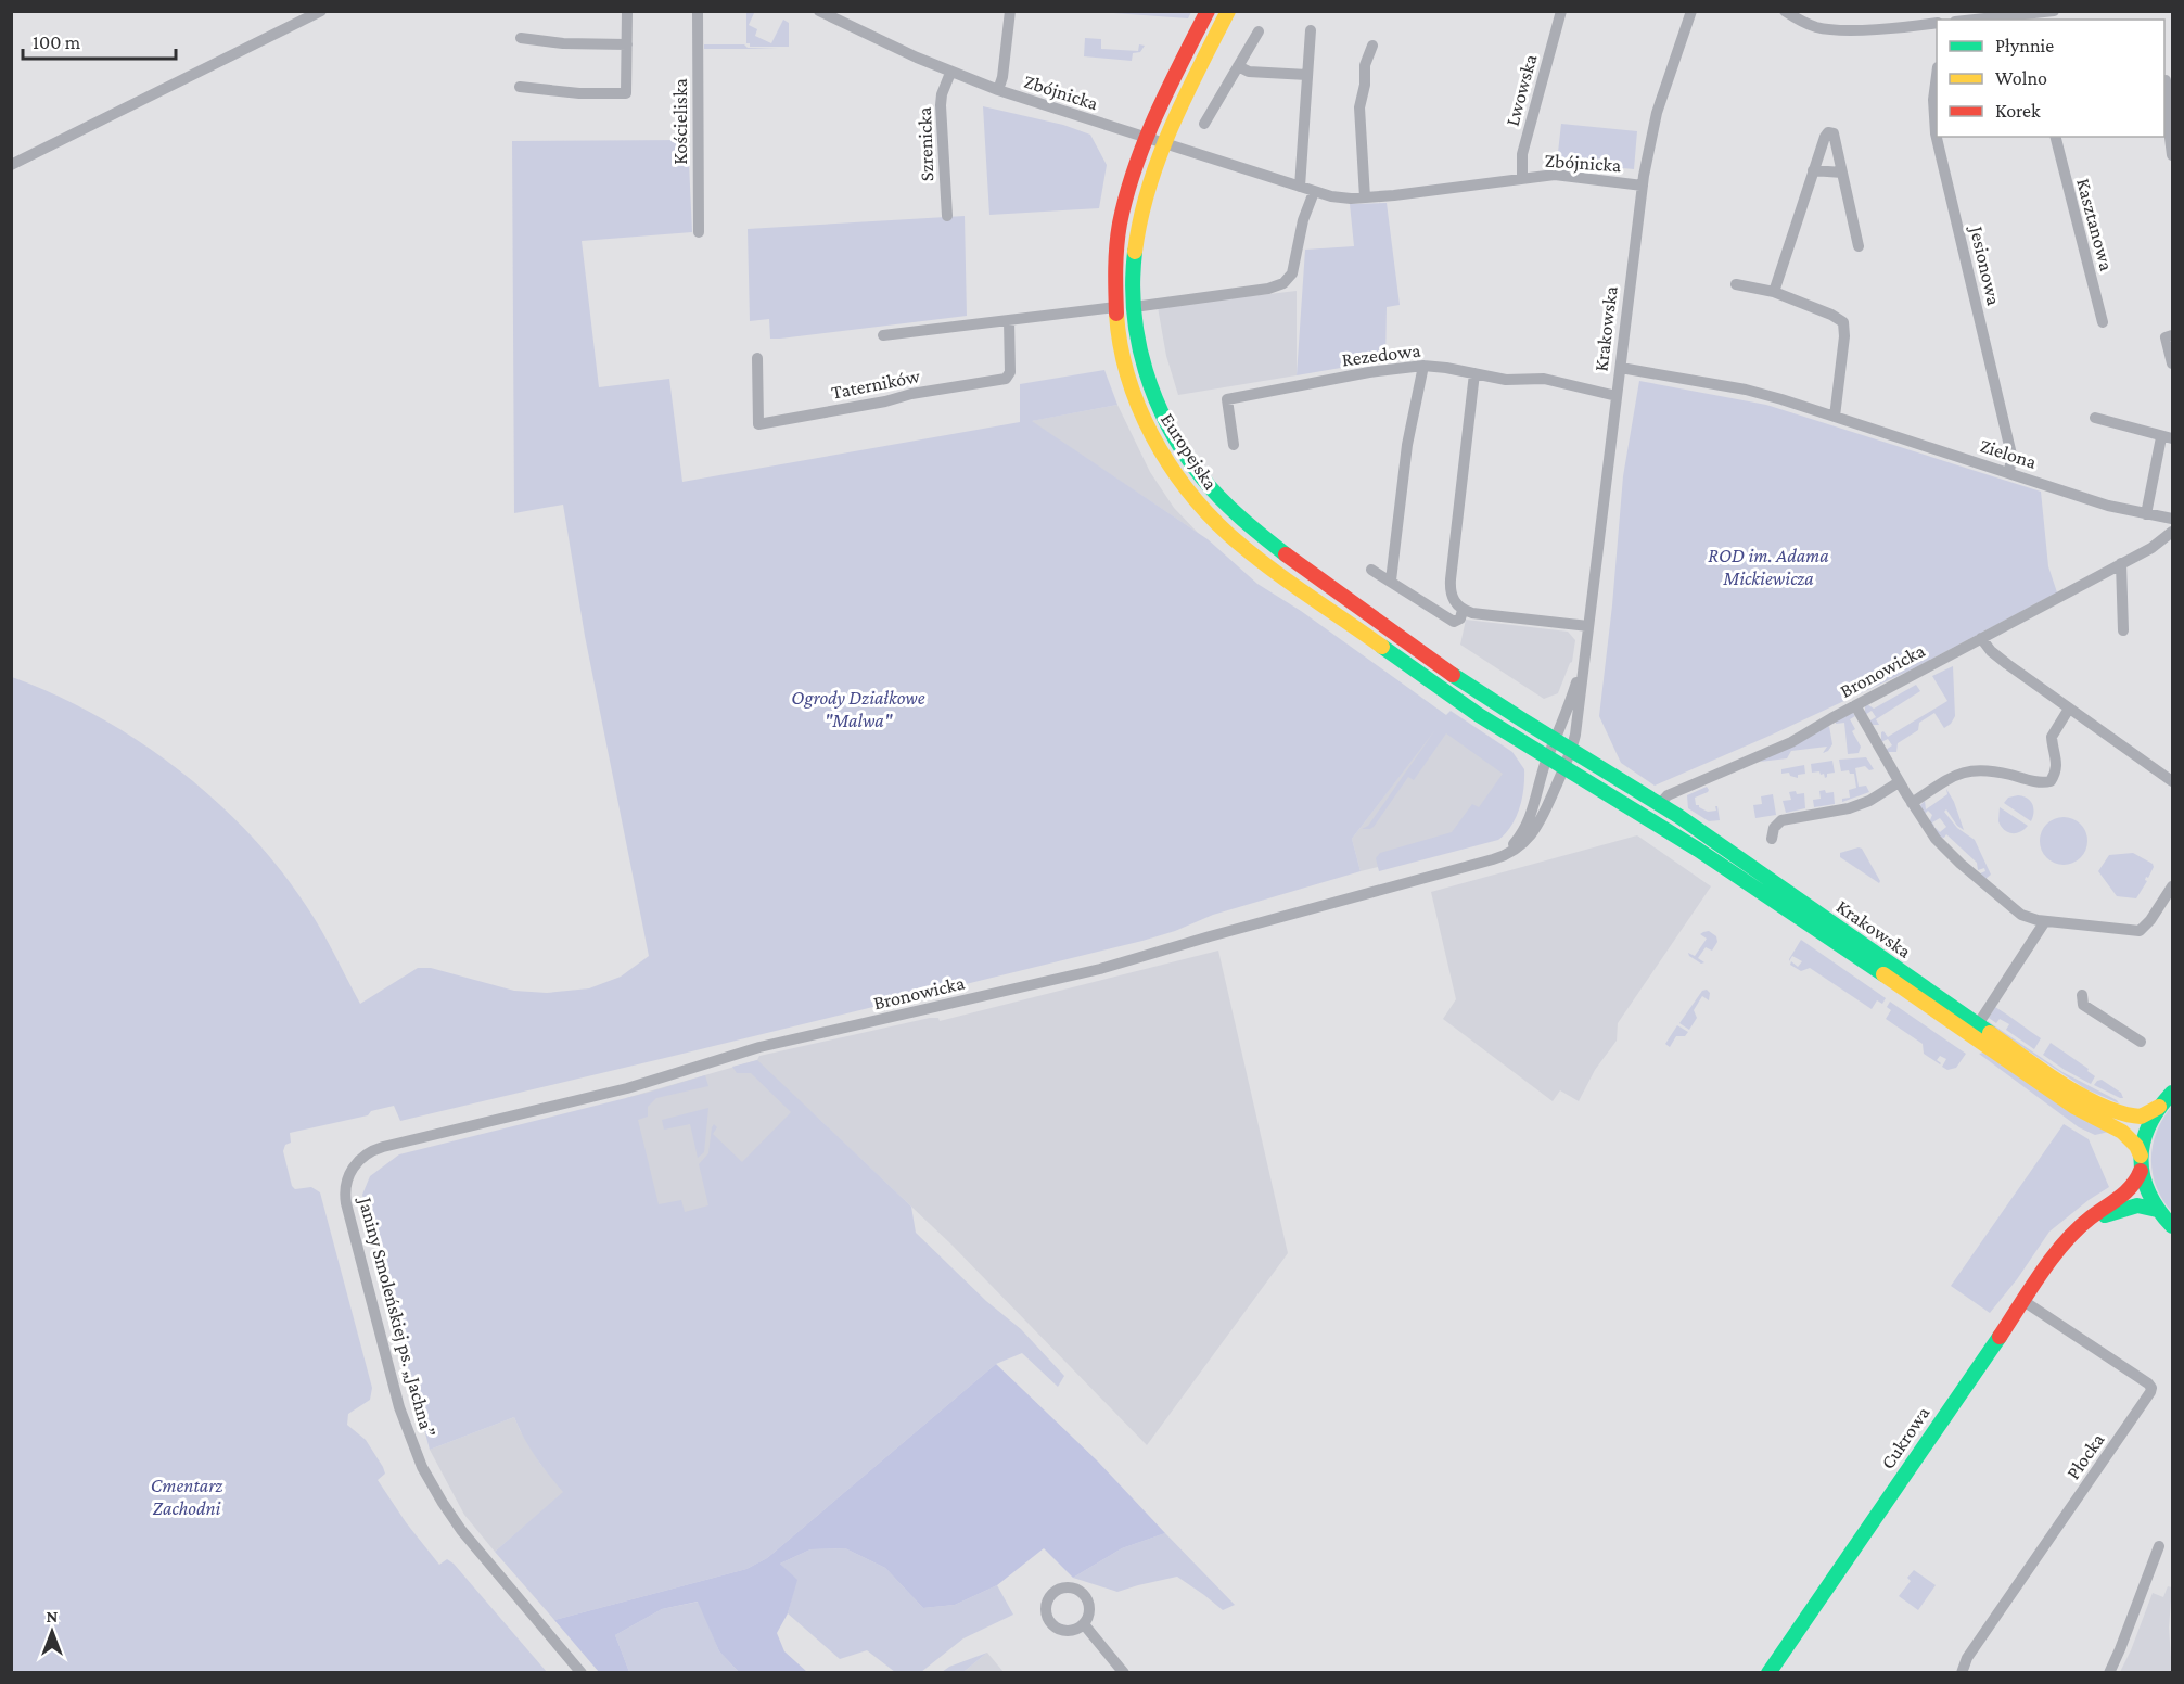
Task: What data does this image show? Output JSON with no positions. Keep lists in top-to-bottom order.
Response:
{
  "streets": {
    "main road": ["Krakowska", "Europejska", "Cukrowa"],
    "street": [
      "Lwowska",
      "Zbójnicka",
      "Kościeliska",
      "Szrenicka",
      "Kasztanowa",
      "Jesionowa",
      "Rezedowa",
      "Taterników",
      "Zielona",
      "Bronowicka",
      "Janiny Smoleńskiej ps. „Jachna”",
      "Płocka"
    ]
  },
  "crossings": [
    ["Lwowska", "Zbójnicka"],
    ["Zbójnicka", "Szrenicka"],
    ["Zbójnicka", "Krakowska"],
    ["Zbójnicka", "Europejska"],
    ["Jesionowa", "Zielona"],
    ["Krakowska", "Rezedowa"],
    ["Krakowska", "Europejska"],
    ["Krakowska", "Zielona"],
    ["Krakowska", "Bronowicka"],
    ["Krakowska", "Cukrowa"],
    ["Europejska", "Bronowicka"],
    ["Bronowicka", "Janiny Smoleńskiej ps. „Jachna”"],
    ["Cukrowa", "Płocka"]
  ],
  "parks": ["ROD im. Adama Mickiewicza", "Ogrody Działkowe \"Malwa\"", "Cmentarz Zachodni"],
  "legend": ["Płynnie", "Wolno", "Korek"],
  "scale_bar": "100 m",
  "north": "top"
}
